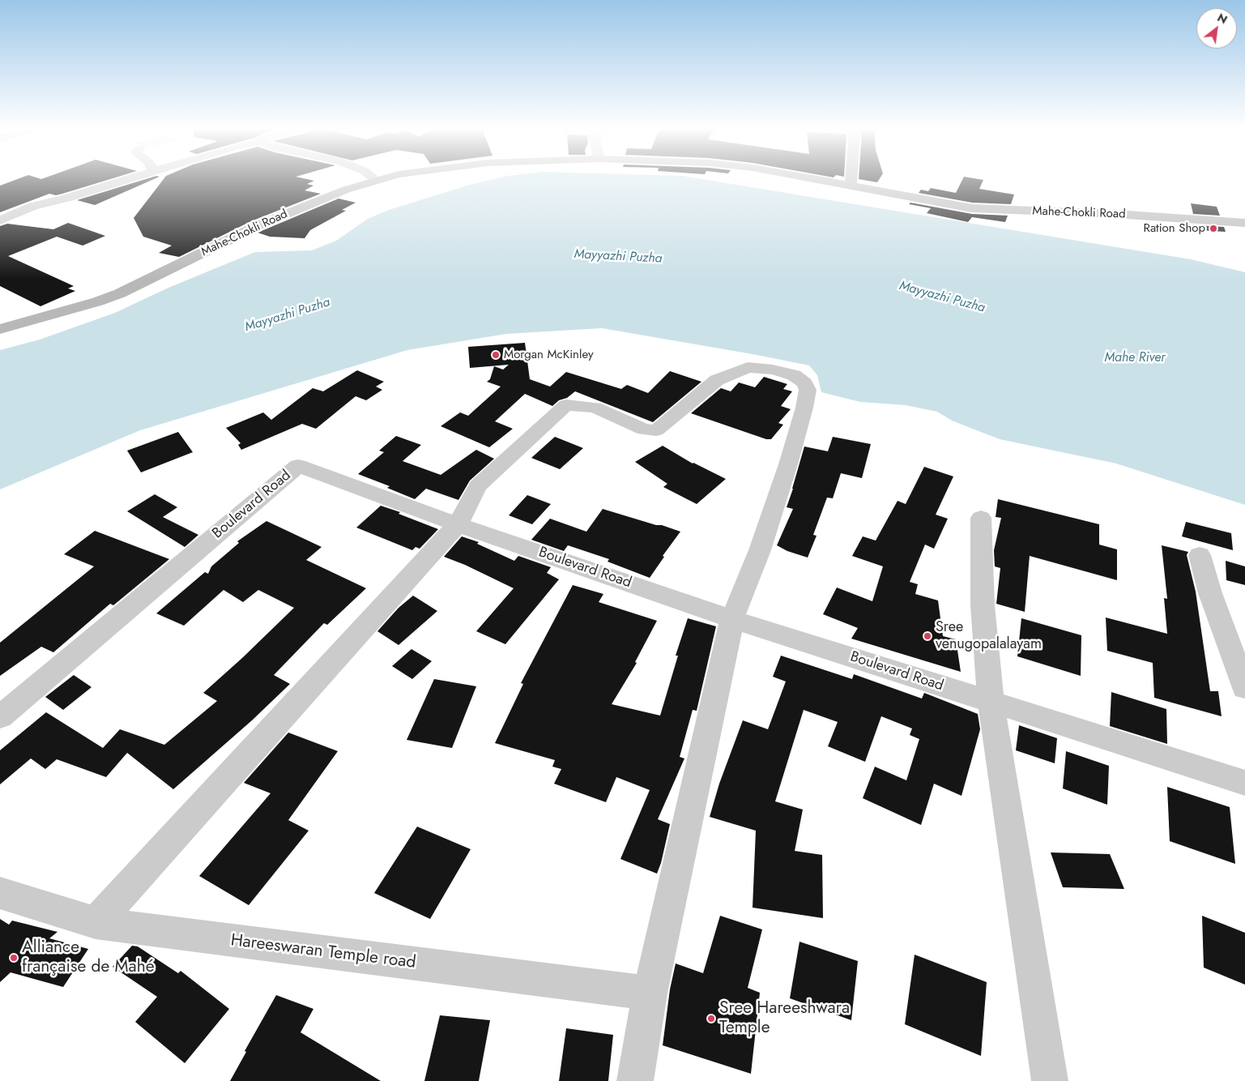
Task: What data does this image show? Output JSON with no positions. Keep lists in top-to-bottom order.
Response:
{
  "streets": {
    "street": ["Mahe-Chokli Road", "Boulevard Road", "Hareeswaran Temple road"]
  },
  "water": ["Mayyazhi Puzha", "Mahe River"],
  "places": [
    "Ration Shop",
    "Morgan McKinley",
    "Sree venugopalalayam",
    "Alliance française de Mahé",
    "Sree Hareeshwara Temple"
  ],
  "north": "top right"
}
